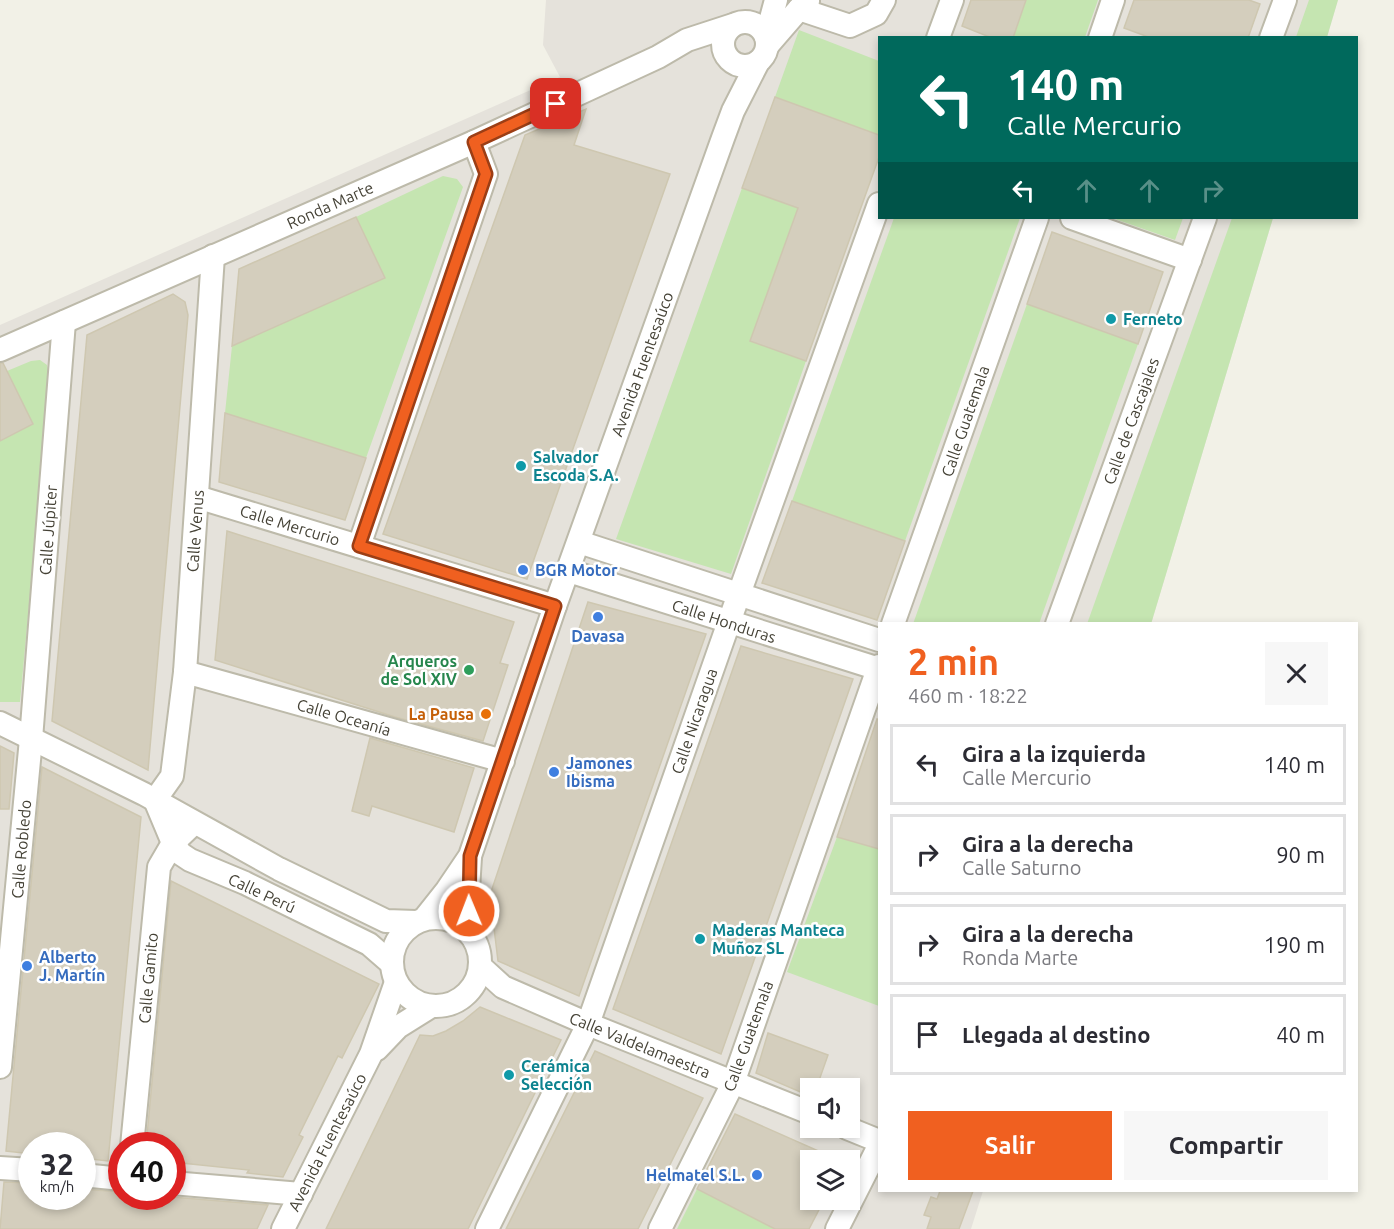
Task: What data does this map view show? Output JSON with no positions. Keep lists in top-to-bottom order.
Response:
{
  "streets": {
    "street": [
      "Ronda Marte",
      "Avenida Fuentesaúco",
      "Calle Guatemala",
      "Calle de Cascajales",
      "Calle Mercurio",
      "Calle Júpiter",
      "Calle Venus",
      "Calle Honduras",
      "Calle Oceanía",
      "Calle Nicaragua",
      "Calle Robledo",
      "Calle Perú",
      "Calle Gamito",
      "Calle Valdelamaestra"
    ]
  },
  "crossings": [
    ["Ronda Marte", "Avenida Fuentesaúco"],
    ["Ronda Marte", "Calle Júpiter"],
    ["Ronda Marte", "Calle Venus"],
    ["Avenida Fuentesaúco", "Calle Mercurio"],
    ["Avenida Fuentesaúco", "Calle Honduras"],
    ["Avenida Fuentesaúco", "Calle Oceanía"],
    ["Avenida Fuentesaúco", "Calle Perú"],
    ["Avenida Fuentesaúco", "Calle Valdelamaestra"],
    ["Calle Guatemala", "Calle Valdelamaestra"],
    ["Calle Mercurio", "Calle Venus"],
    ["Calle Júpiter", "Calle Robledo"],
    ["Calle Júpiter", "Calle Perú"],
    ["Calle Venus", "Calle Oceanía"],
    ["Calle Venus", "Calle Perú"],
    ["Calle Honduras", "Calle Nicaragua"],
    ["Calle Nicaragua", "Calle Valdelamaestra"],
    ["Calle Robledo", "Calle Perú"],
    ["Calle Perú", "Calle Gamito"],
    ["Calle Perú", "Calle Valdelamaestra"]
  ],
  "places": [
    "Ferneto",
    "Salvador Escoda S.A.",
    "BGR Motor",
    "Davasa",
    "Arqueros de Sol XIV",
    "La Pausa",
    "Jamones Ibisma",
    "Maderas Manteca Muñoz SL",
    "Alberto J. Martín",
    "Cerámica Selección",
    "Helmatel S.L."
  ],
  "page": {
    "turn": ["140 m", "Calle Mercurio"],
    "heading": ["2 min", "460 m · 18:22"],
    "list": [
      {
        "name": "Gira a la izquierda",
        "note": "Calle Mercurio",
        "value": "140 m"
      },
      {
        "name": "Gira a la derecha",
        "note": "Calle Saturno",
        "value": "90 m"
      },
      {
        "name": "Gira a la derecha",
        "note": "Ronda Marte",
        "value": "190 m"
      },
      {
        "name": "Llegada al destino",
        "value": "40 m"
      }
    ],
    "buttons": ["Salir", "Compartir"],
    "speed": "32 km/h",
    "limit": "40"
  }
}
